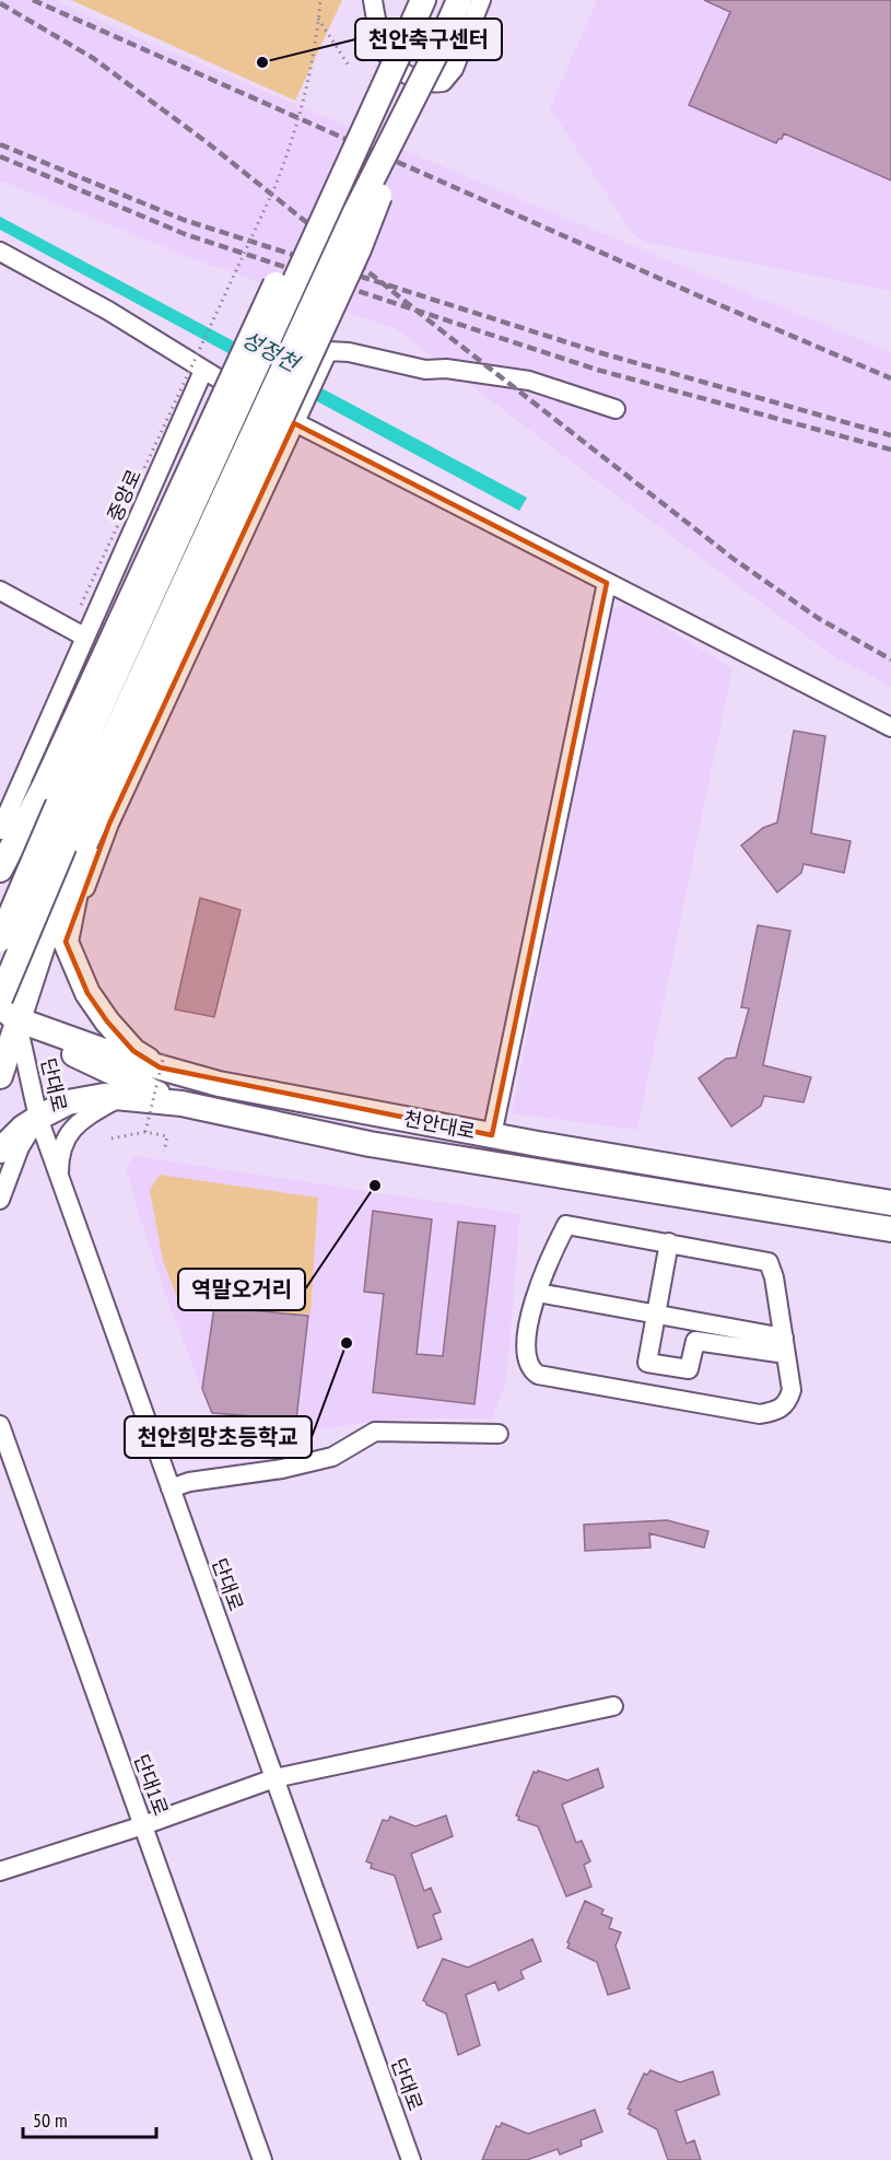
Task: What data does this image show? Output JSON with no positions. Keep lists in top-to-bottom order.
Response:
{
  "streets": {
    "main road": ["천안대로"],
    "street": ["중앙로", "단대로", "단대1로"]
  },
  "crossings": [
    ["단대로", "천안대로"]
  ],
  "water": ["성정천"],
  "places": ["천안축구센터", "역말오거리", "천안희망초등학교"],
  "scale_bar": "50 m"
}
